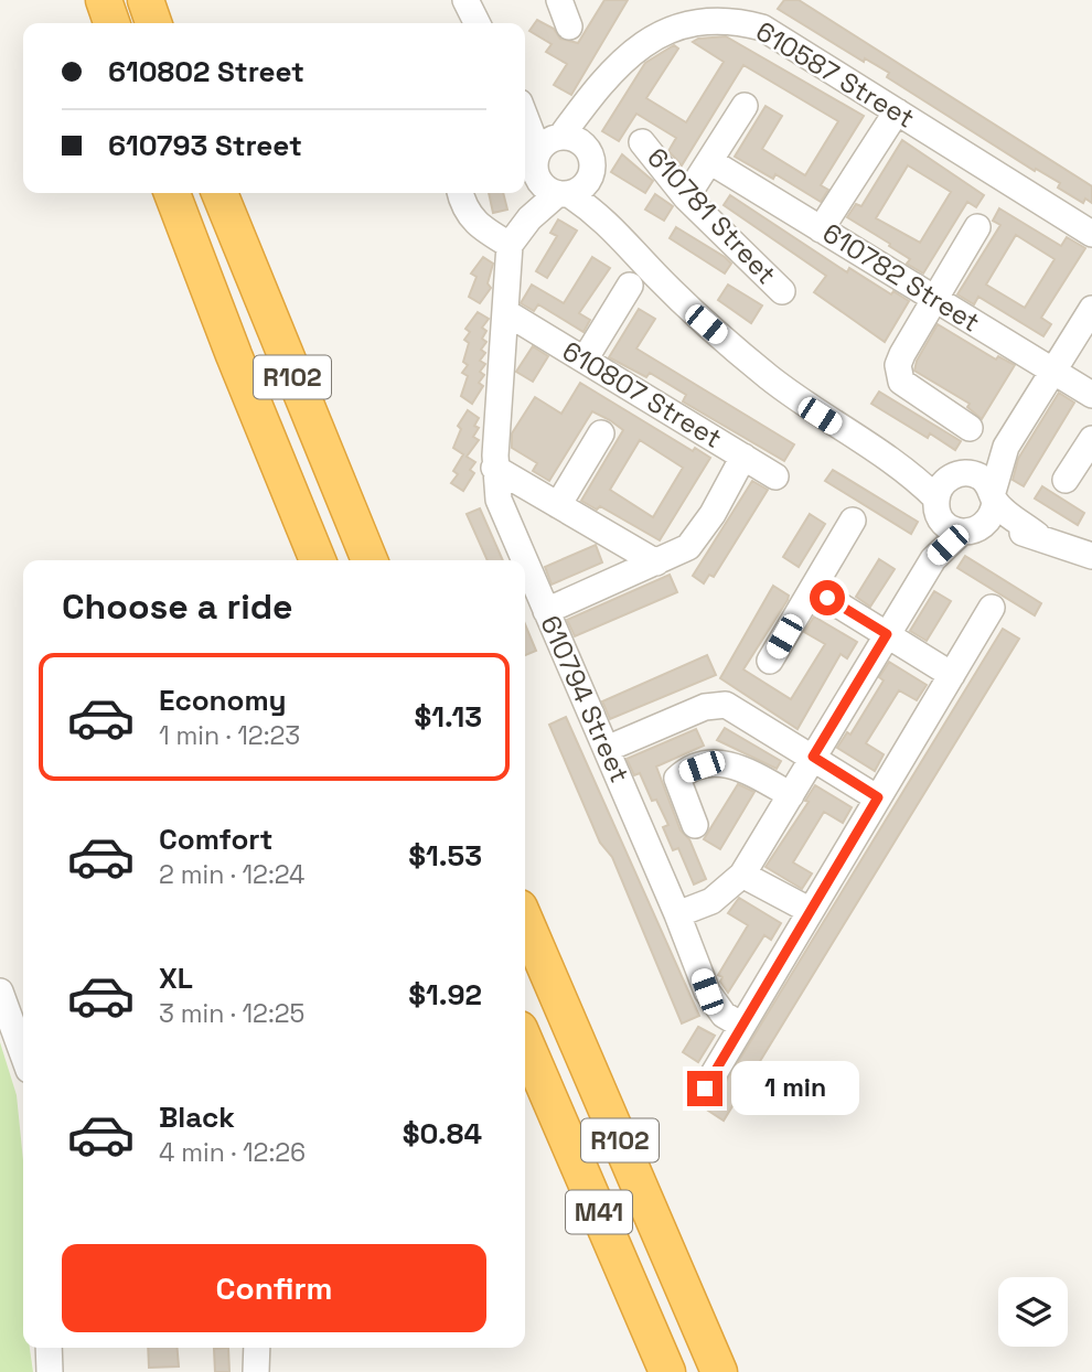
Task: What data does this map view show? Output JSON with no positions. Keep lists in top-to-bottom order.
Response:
{
  "streets": {
    "highway": ["R102", "M41"],
    "street": [
      "610587 Street",
      "610781 Street",
      "610782 Street",
      "610807 Street",
      "610794 Street"
    ]
  },
  "crossings": [
    ["610807 Street", "610794 Street"]
  ],
  "page": {
    "banner": ["610802 Street", "610793 Street"],
    "heading": "Choose a ride",
    "list": [
      {
        "name": "Economy",
        "note": "1 min · 12:23",
        "value": "$1.13"
      },
      {
        "name": "Comfort",
        "note": "2 min · 12:24",
        "value": "$1.53"
      },
      {
        "name": "XL",
        "note": "3 min · 12:25",
        "value": "$1.92"
      },
      {
        "name": "Black",
        "note": "4 min · 12:26",
        "value": "$0.84"
      }
    ],
    "bubble": "1 min",
    "buttons": "Confirm"
  }
}
